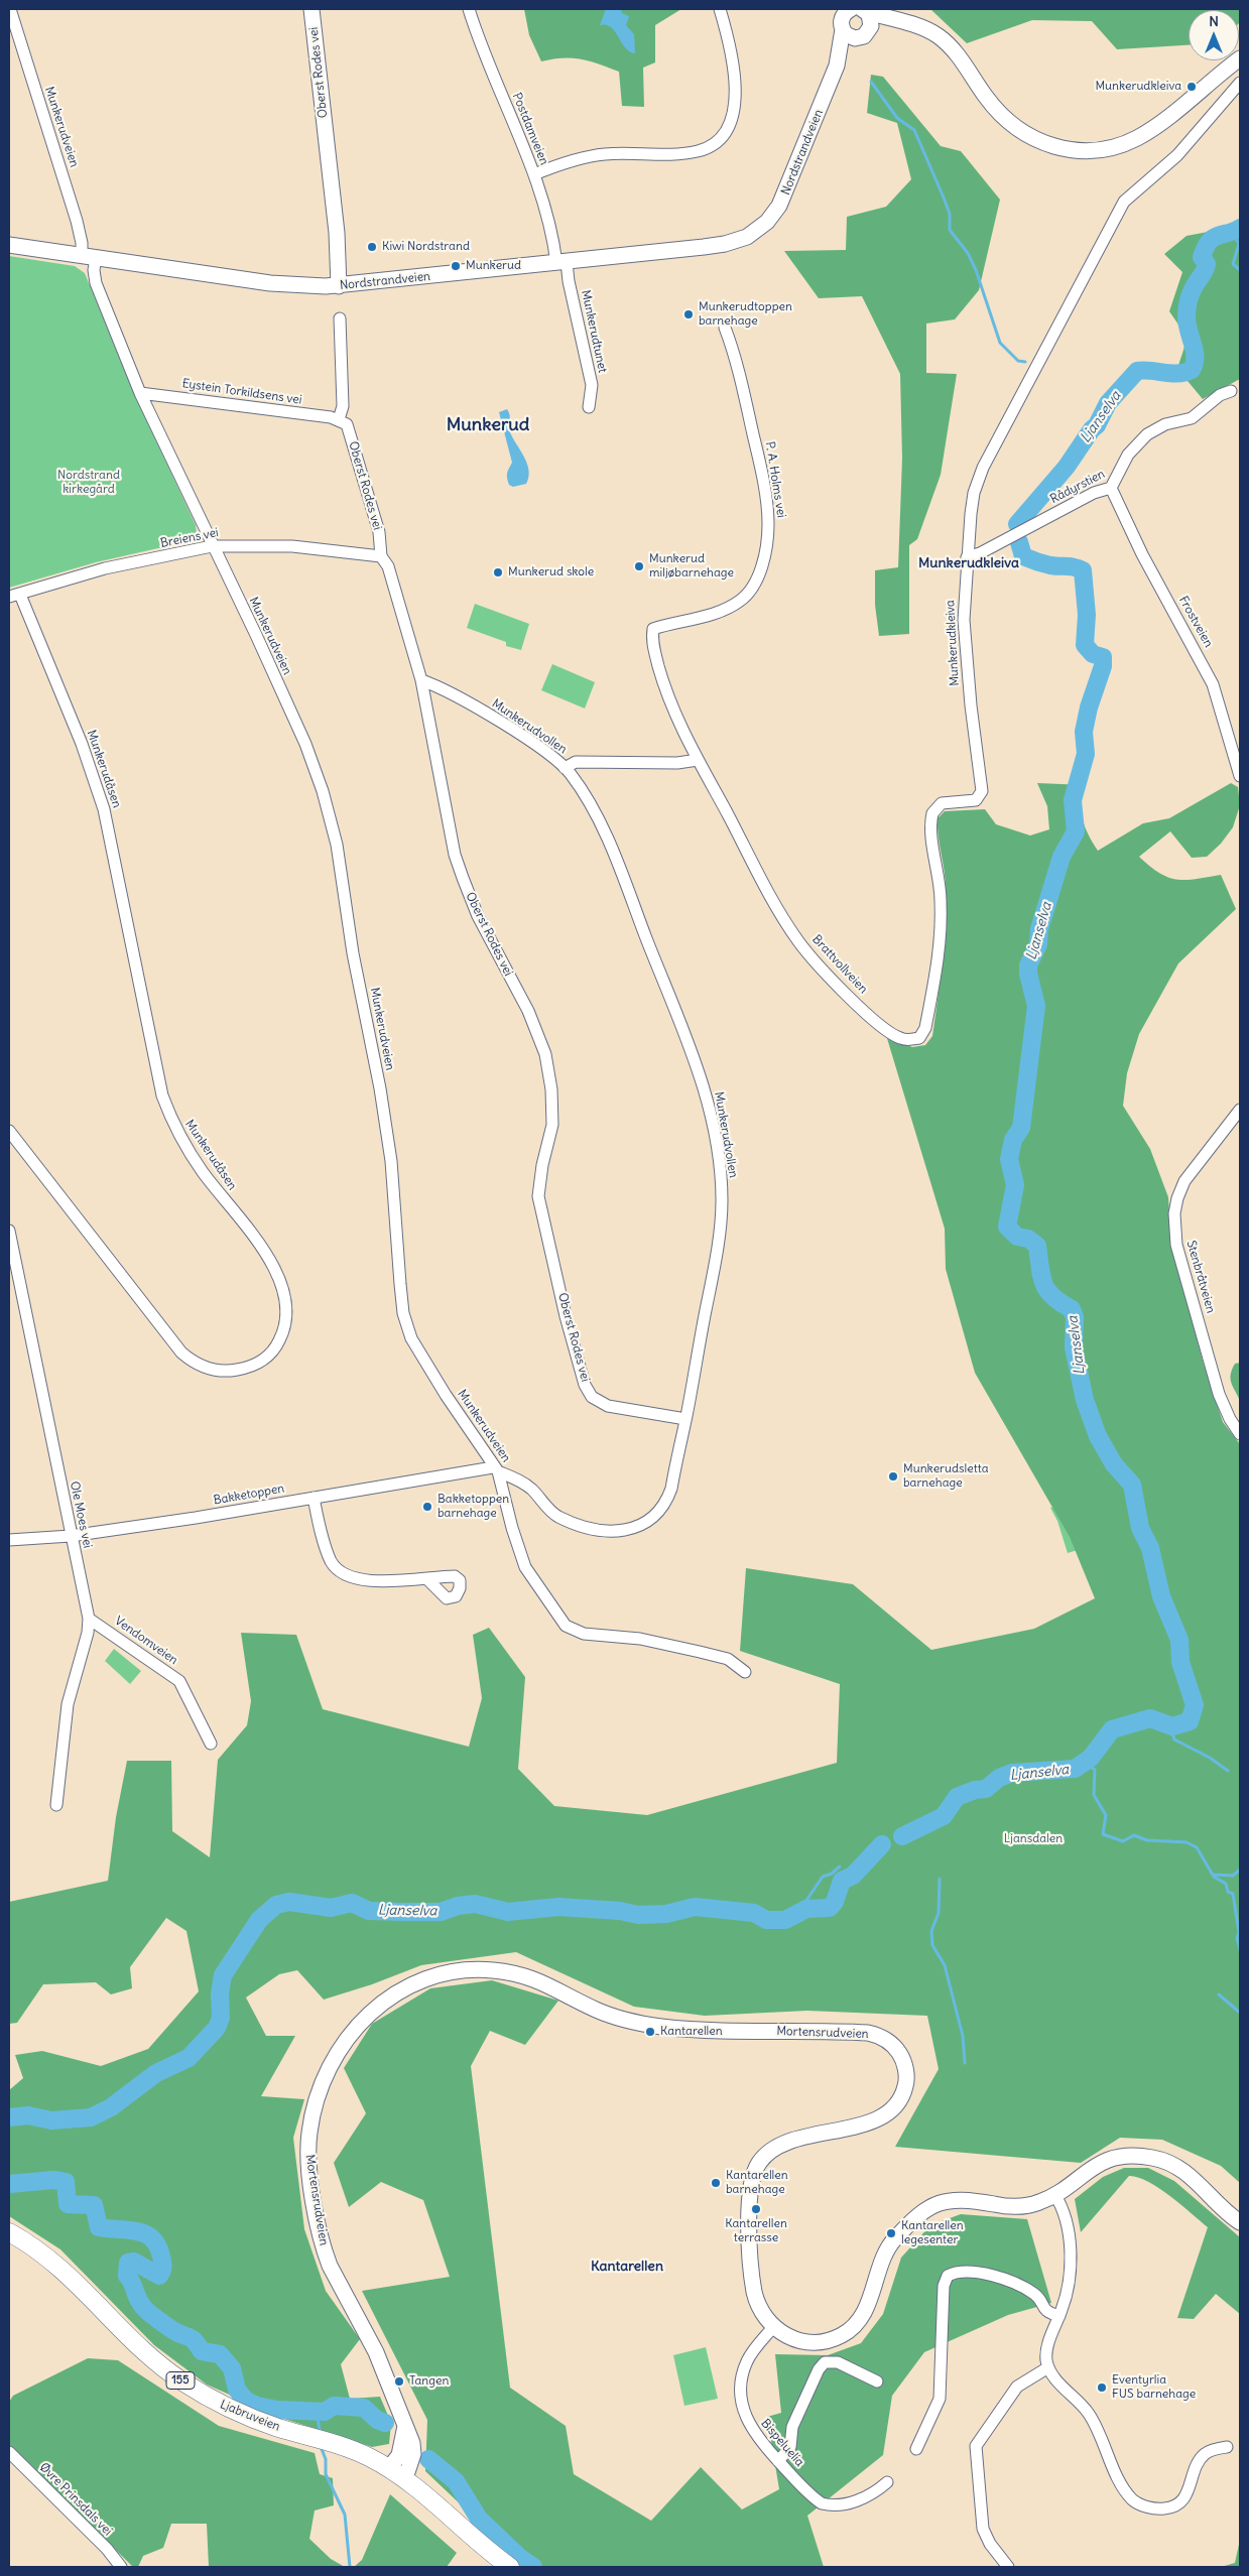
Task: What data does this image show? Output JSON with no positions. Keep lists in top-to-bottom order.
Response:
{
  "streets": {
    "main road": ["155", "Ljabruveien"],
    "street": [
      "Oberst Rodes vei",
      "Munkerudveien",
      "Postdamveien",
      "Nordstrandveien",
      "Munkerudtunet",
      "Eystein Torkildsens vei",
      "P. A. Holms vei",
      "Rådyrstien",
      "Breiens vei",
      "Frostveien",
      "Munkerudkleiva",
      "Munkerudvollen",
      "Munkerudåsen",
      "Brattvollveien",
      "Stenbråtveien",
      "Bakketoppen",
      "Ole Moes vei",
      "Vendomveien",
      "Mortensrudveien",
      "Bispeluelia",
      "Øvre Prinsdals vei"
    ]
  },
  "crossings": [
    ["Oberst Rodes vei", "Nordstrandveien"],
    ["Oberst Rodes vei", "Eystein Torkildsens vei"],
    ["Oberst Rodes vei", "Breiens vei"],
    ["Oberst Rodes vei", "Munkerudvollen"],
    ["Munkerudveien", "Nordstrandveien"],
    ["Munkerudveien", "Eystein Torkildsens vei"],
    ["Munkerudveien", "Breiens vei"],
    ["Munkerudveien", "Munkerudvollen"],
    ["Munkerudveien", "Bakketoppen"],
    ["Postdamveien", "Nordstrandveien"],
    ["Postdamveien", "Munkerudtunet"],
    ["Nordstrandveien", "Munkerudtunet"],
    ["P. A. Holms vei", "Brattvollveien"],
    ["Rådyrstien", "Frostveien"],
    ["Rådyrstien", "Munkerudkleiva"],
    ["Breiens vei", "Munkerudåsen"],
    ["Munkerudkleiva", "Brattvollveien"],
    ["Munkerudvollen", "Bakketoppen"],
    ["Bakketoppen", "Ole Moes vei"],
    ["Ole Moes vei", "Vendomveien"],
    ["Mortensrudveien", "Ljabruveien"],
    ["Mortensrudveien", "Bispeluelia"]
  ],
  "districts": ["Munkerud", "Munkerudkleiva", "Kantarellen"],
  "water": ["Ljanselva"],
  "parks": ["Nordstrand kirkegård", "Ljansdalen"],
  "places": [
    "Munkerudkleiva",
    "Kiwi Nordstrand",
    "Munkerud",
    "Munkerudtoppen barnehage",
    "Munkerud miljøbarnehage",
    "Munkerud skole",
    "Munkerudsletta barnehage",
    "Bakketoppen barnehage",
    "Kantarellen",
    "Kantarellen barnehage",
    "Kantarellen terrasse",
    "Kantarellen legesenter",
    "Tangen",
    "Eventyrlia FUS barnehage"
  ],
  "north": "top"
}
